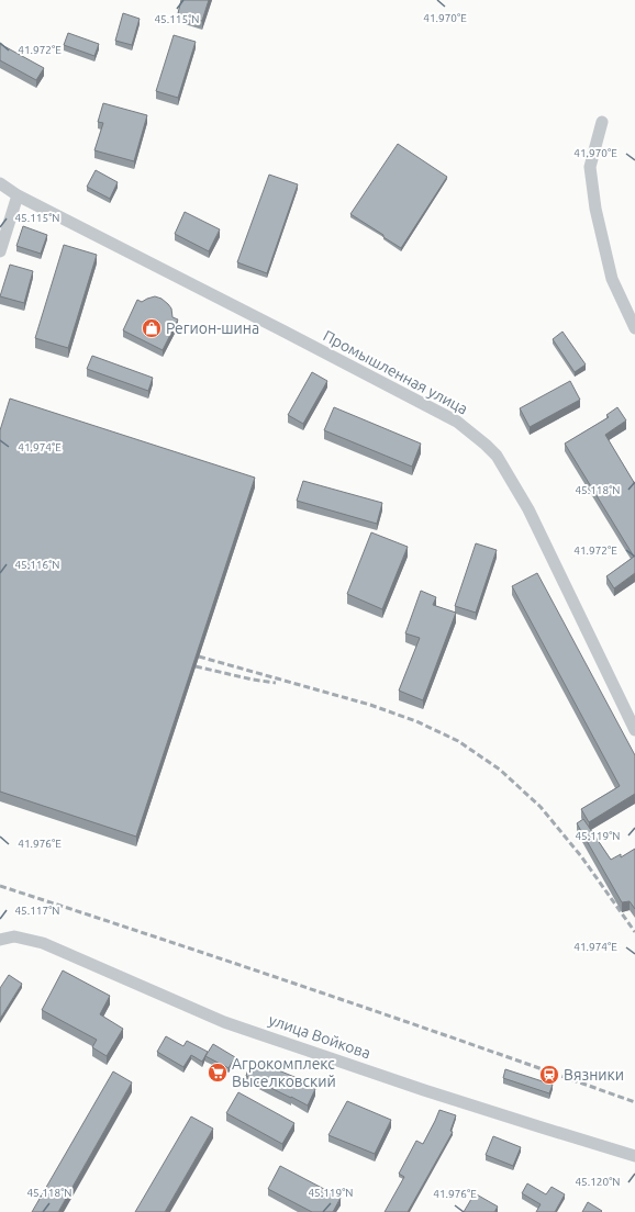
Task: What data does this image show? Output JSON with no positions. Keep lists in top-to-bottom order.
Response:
{
  "streets": {
    "street": ["Промышленная улица", "улица Войкова"]
  },
  "places": {
    "shop": ["Регион-шина"],
    "supermarket": ["Агрокомплекс Выселковский"],
    "station": ["Вязники"]
  },
  "coordinates": [
    "41.970°E",
    "45.115°N",
    "41.972°E",
    "41.974°E",
    "45.118°N",
    "45.116°N",
    "45.119°N",
    "41.976°E",
    "45.117°N",
    "45.120°N"
  ]
}
